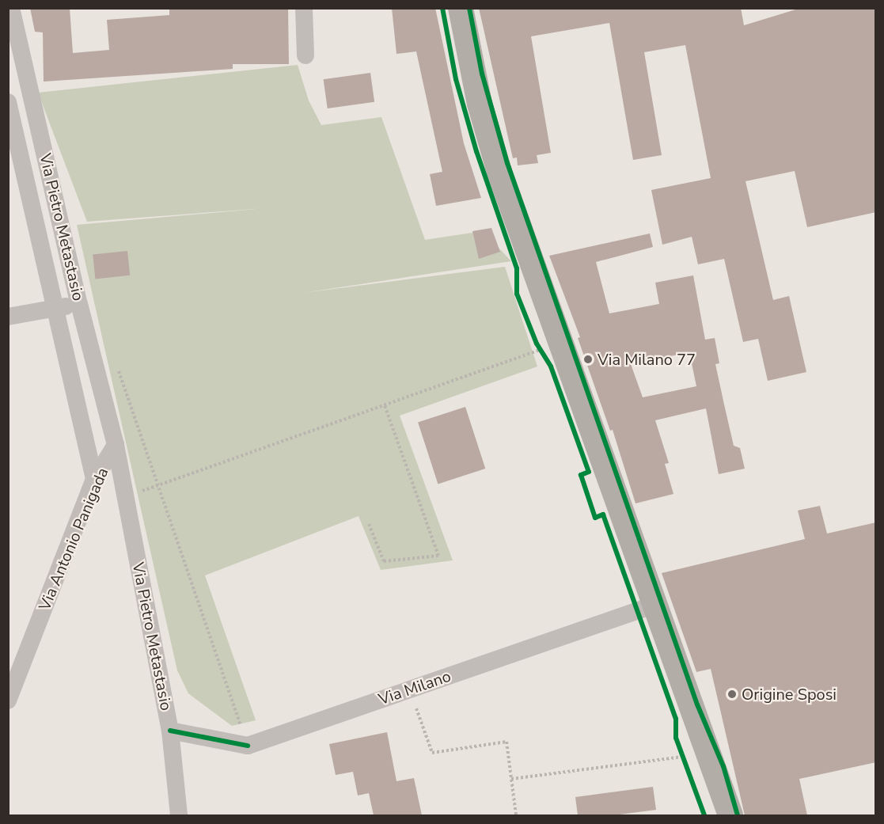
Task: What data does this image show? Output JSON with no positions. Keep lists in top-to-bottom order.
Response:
{
  "streets": {
    "street": ["Via Pietro Metastasio", "Via Antonio Panigada", "Via Milano"]
  },
  "crossings": [
    ["Via Pietro Metastasio", "Via Antonio Panigada"]
  ],
  "places": ["Via Milano 77", "Origine Sposi"]
}
